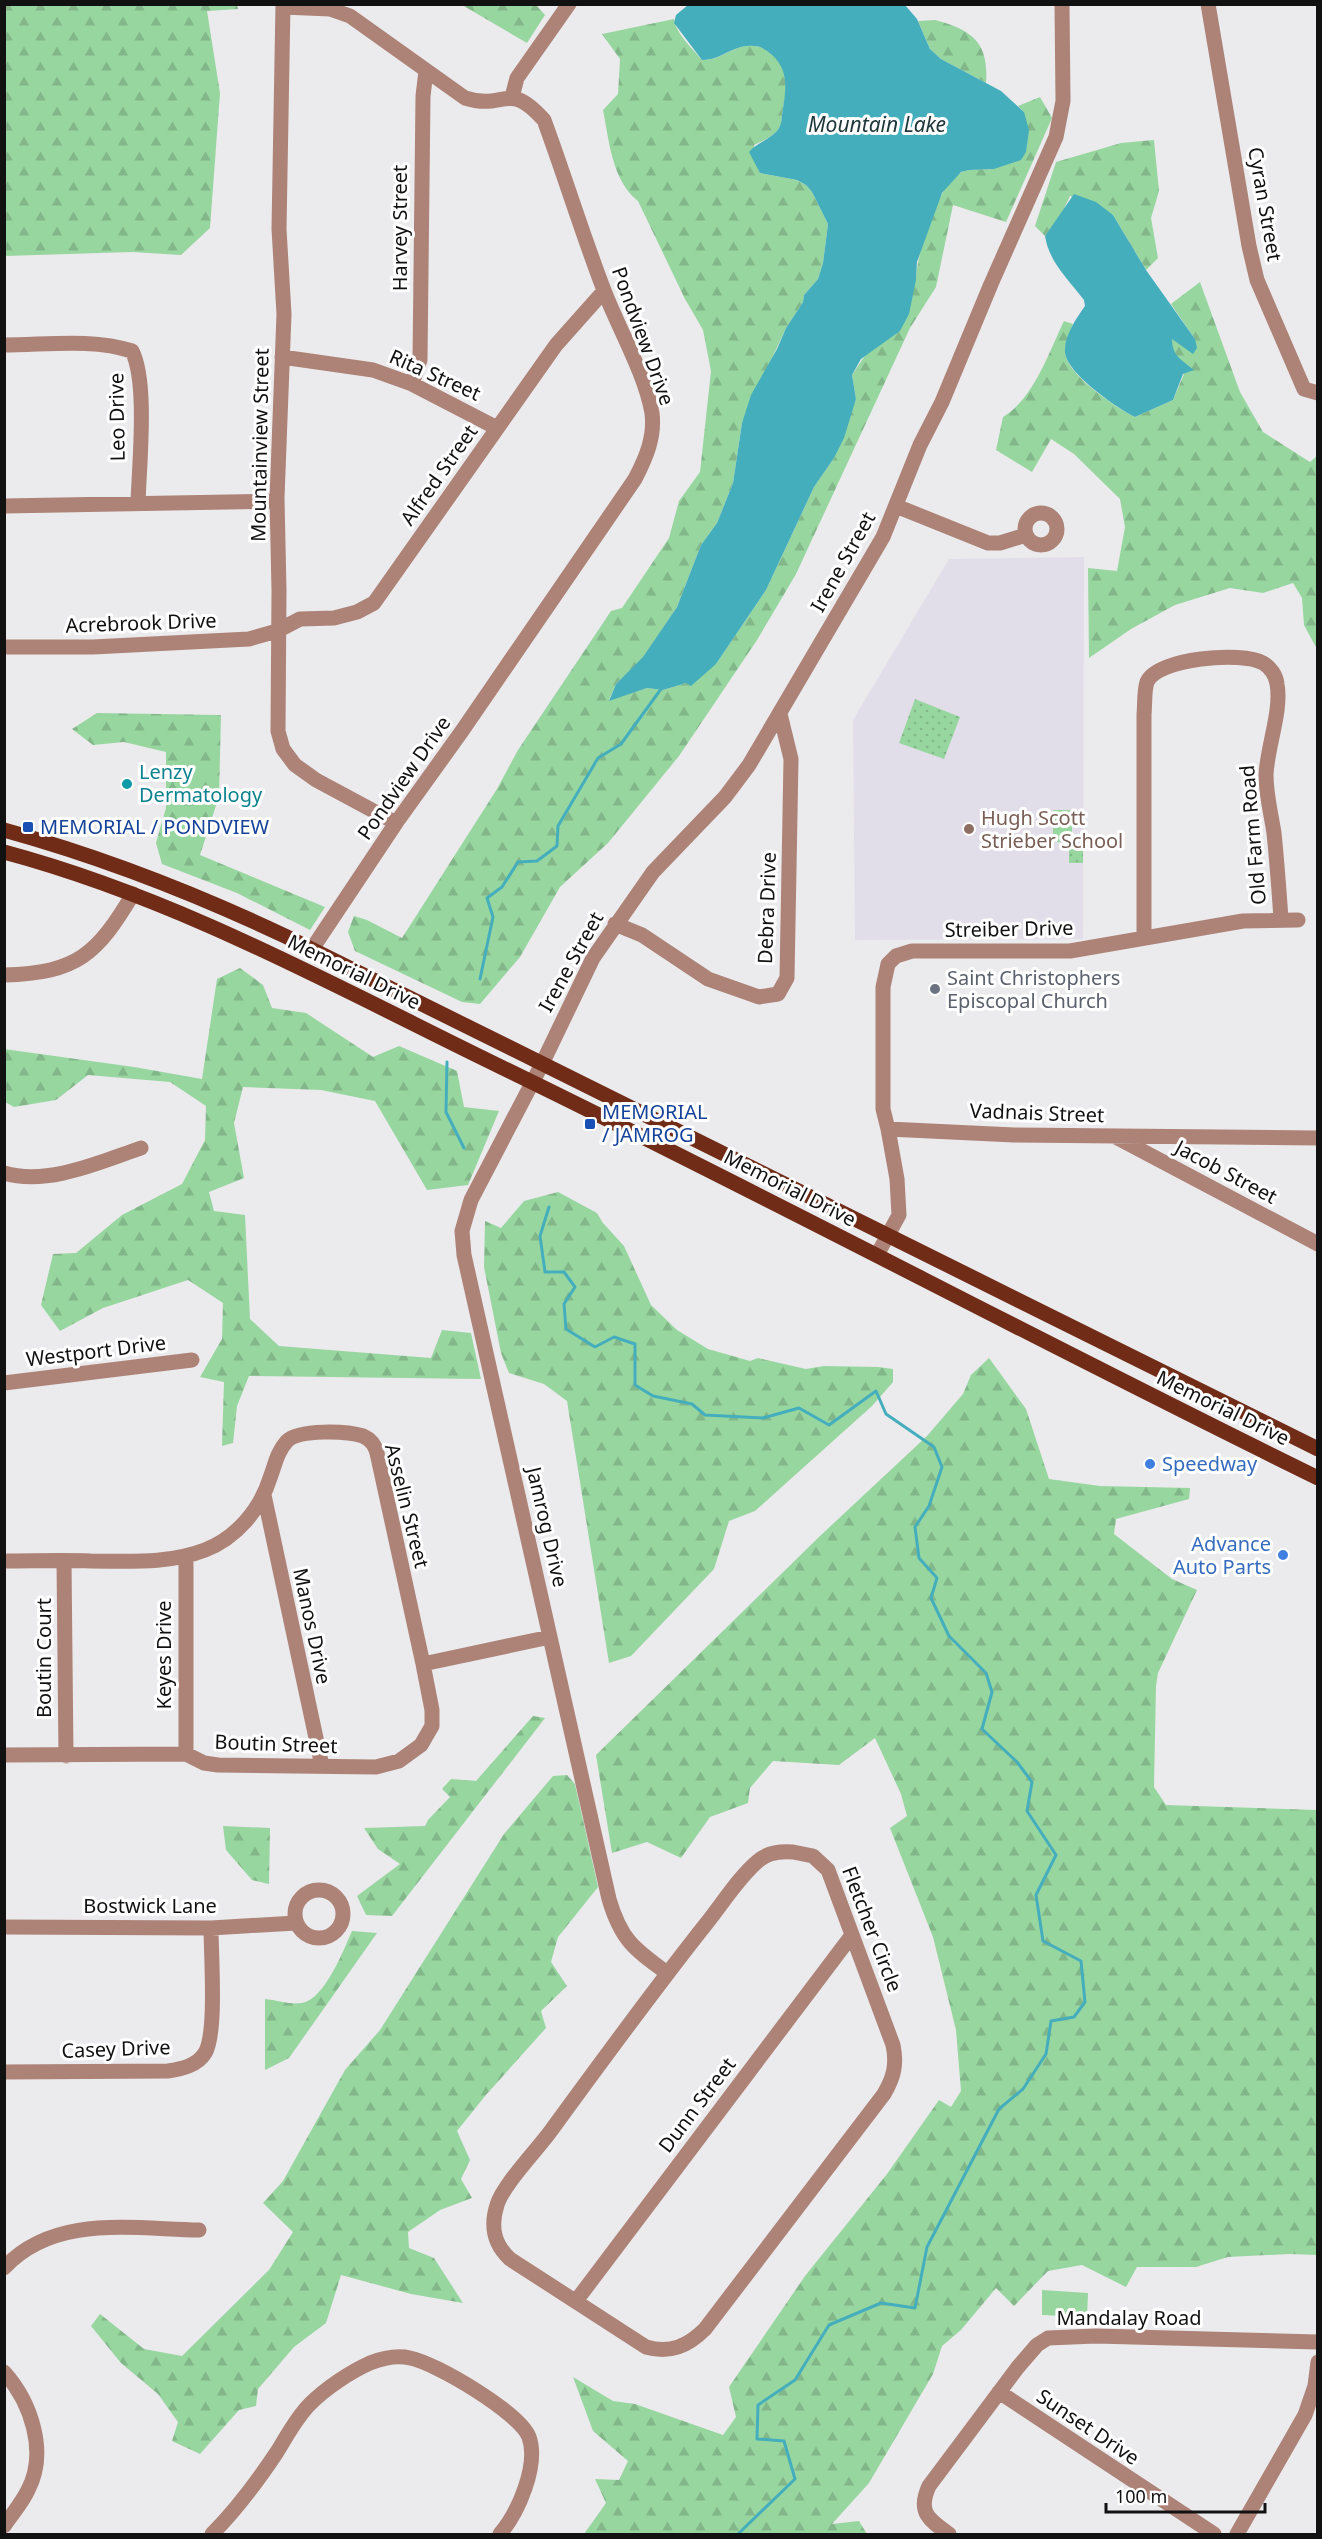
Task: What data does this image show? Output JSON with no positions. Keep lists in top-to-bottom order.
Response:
{
  "streets": {
    "main road": ["Memorial Drive"],
    "street": [
      "Cyran Street",
      "Harvey Street",
      "Pondview Drive",
      "Rita Street",
      "Leo Drive",
      "Mountainview Street",
      "Alfred Street",
      "Irene Street",
      "Acrebrook Drive",
      "Old Farm Road",
      "Debra Drive",
      "Streiber Drive",
      "Vadnais Street",
      "Jacob Street",
      "Westport Drive",
      "Asselin Street",
      "Jamrog Drive",
      "Manos Drive",
      "Keyes Drive",
      "Boutin Court",
      "Boutin Street",
      "Bostwick Lane",
      "Fletcher Circle",
      "Casey Drive",
      "Dunn Street",
      "Mandalay Road",
      "Sunset Drive"
    ]
  },
  "crossings": [
    ["Harvey Street", "Rita Street"],
    ["Pondview Drive", "Mountainview Street"],
    ["Pondview Drive", "Alfred Street"],
    ["Pondview Drive", "Memorial Drive"],
    ["Rita Street", "Mountainview Street"],
    ["Rita Street", "Alfred Street"],
    ["Mountainview Street", "Alfred Street"],
    ["Mountainview Street", "Acrebrook Drive"],
    ["Alfred Street", "Acrebrook Drive"],
    ["Irene Street", "Debra Drive"],
    ["Irene Street", "Memorial Drive"],
    ["Irene Street", "Jamrog Drive"],
    ["Old Farm Road", "Streiber Drive"],
    ["Streiber Drive", "Vadnais Street"],
    ["Memorial Drive", "Jamrog Drive"],
    ["Vadnais Street", "Jacob Street"],
    ["Asselin Street", "Manos Drive"],
    ["Asselin Street", "Keyes Drive"],
    ["Asselin Street", "Boutin Court"],
    ["Asselin Street", "Boutin Street"],
    ["Jamrog Drive", "Fletcher Circle"],
    ["Manos Drive", "Boutin Street"],
    ["Keyes Drive", "Boutin Street"],
    ["Boutin Court", "Boutin Street"],
    ["Bostwick Lane", "Casey Drive"],
    ["Fletcher Circle", "Dunn Street"],
    ["Mandalay Road", "Sunset Drive"]
  ],
  "water": ["Mountain Lake"],
  "places": {
    "other": [
      "Lenzy Dermatology",
      "Hugh Scott Strieber School",
      "Saint Christophers Episcopal Church",
      "Speedway",
      "Advance Auto Parts"
    ],
    "transit": ["MEMORIAL / PONDVIEW", "MEMORIAL / JAMROG"]
  },
  "scale_bar": "100 m"
}
